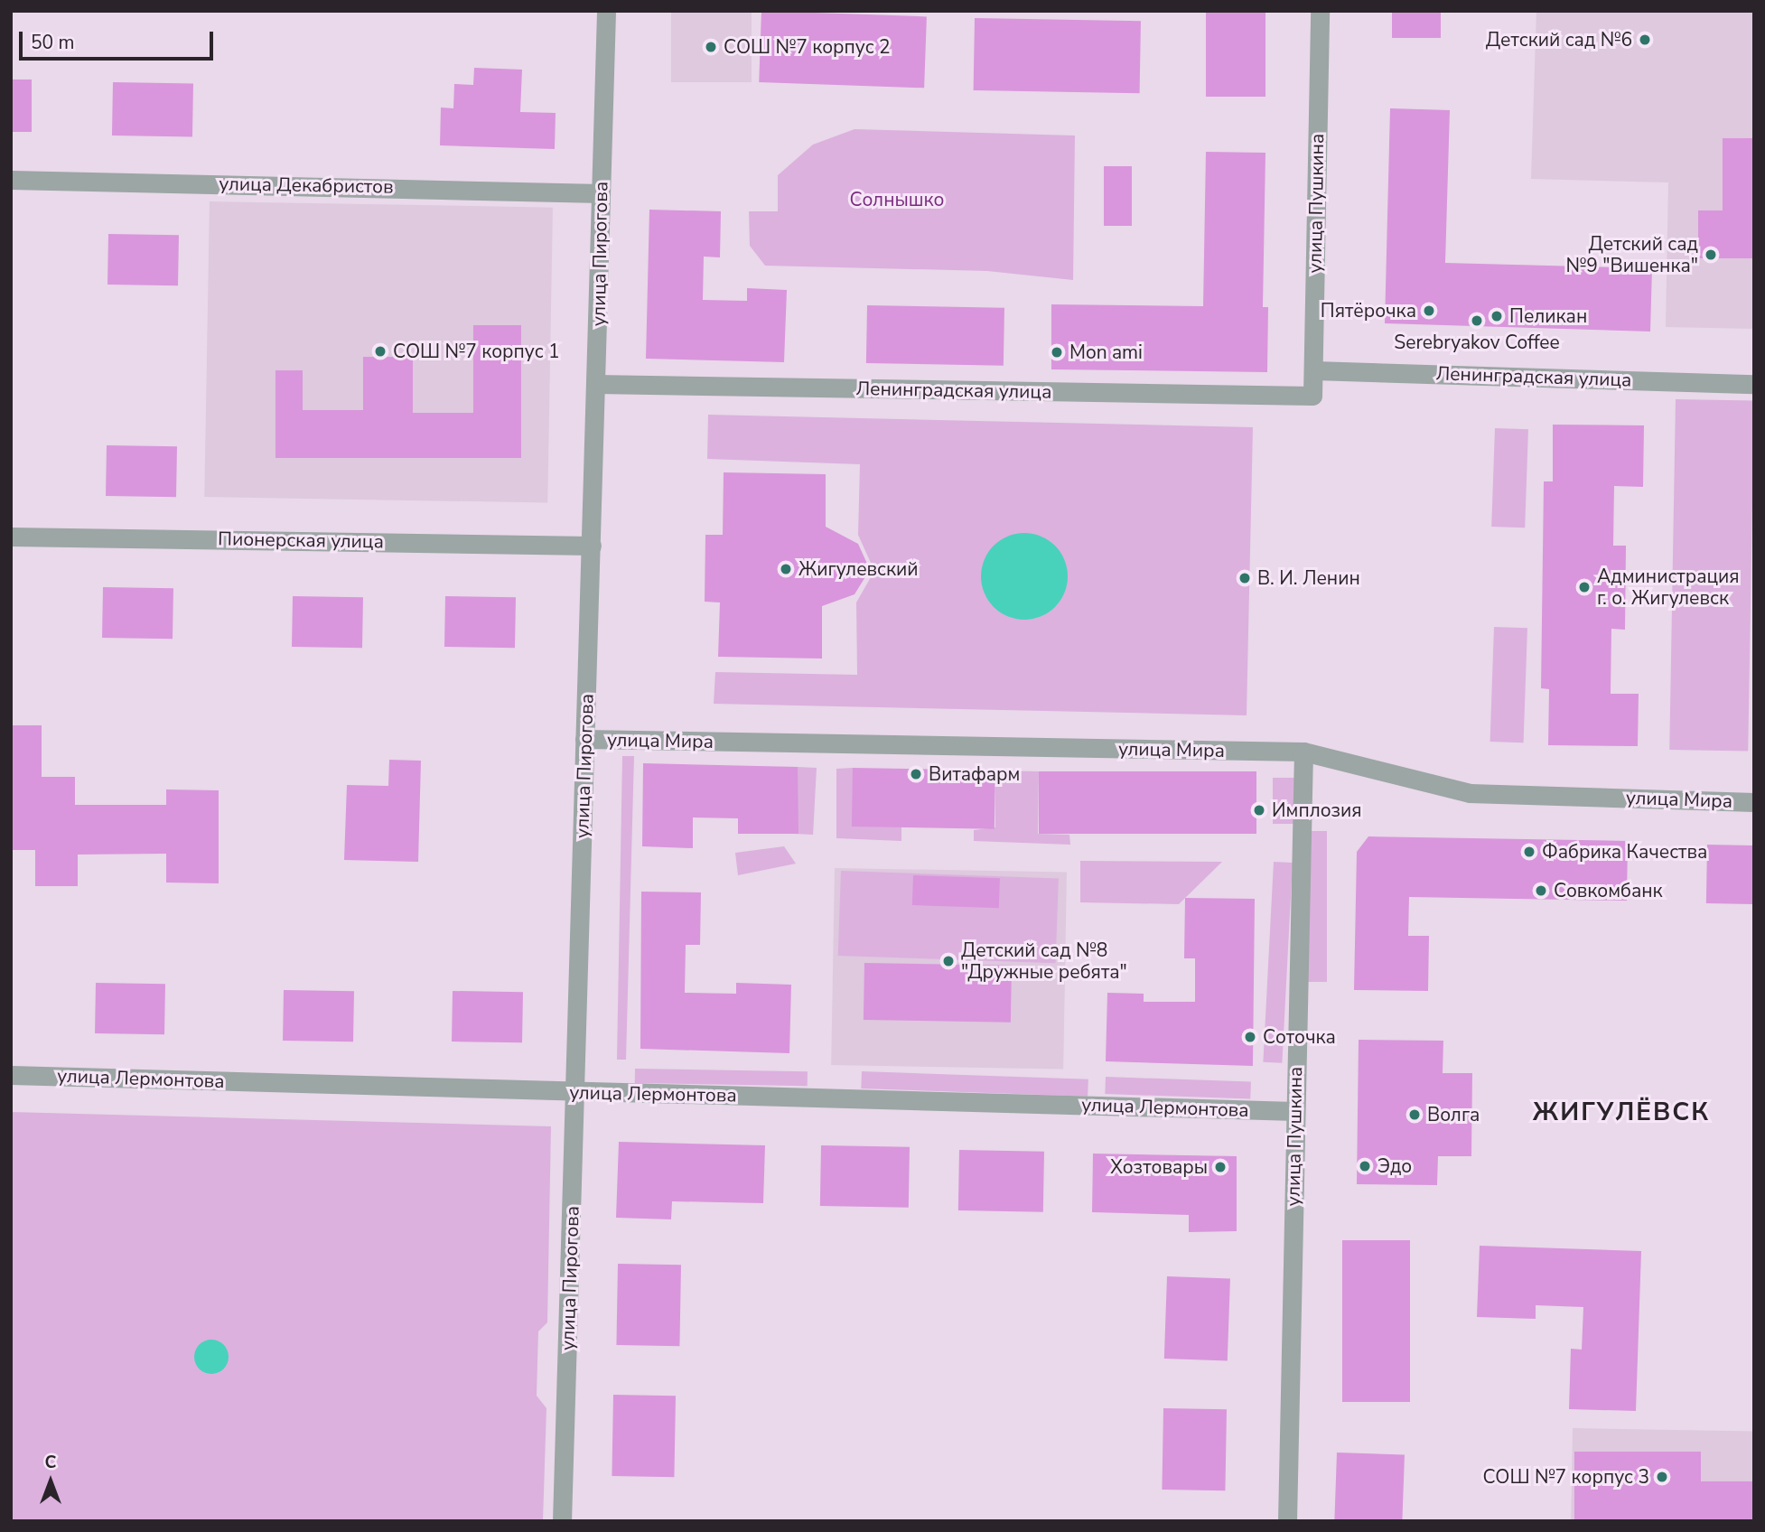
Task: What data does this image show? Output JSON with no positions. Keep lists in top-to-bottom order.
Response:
{
  "streets": {
    "street": [
      "улица Декабристов",
      "улица Пушкина",
      "улица Пирогова",
      "Ленинградская улица",
      "Пионерская улица",
      "улица Мира",
      "улица Лермонтова"
    ]
  },
  "crossings": [
    ["улица Декабристов", "улица Пирогова"],
    ["улица Пушкина", "Ленинградская улица"],
    ["улица Пушкина", "улица Мира"],
    ["улица Пушкина", "улица Лермонтова"],
    ["улица Пирогова", "Ленинградская улица"],
    ["улица Пирогова", "Пионерская улица"],
    ["улица Пирогова", "улица Мира"],
    ["улица Пирогова", "улица Лермонтова"]
  ],
  "districts": ["ЖИГУЛЁВСК"],
  "parks": ["Солнышко"],
  "places": [
    "Детский сад №6",
    "СОШ №7 корпус 2",
    "Детский сад №9 \"Вишенка\"",
    "Пятёрочка",
    "Пеликан",
    "Serebryakov Coffee",
    "СОШ №7 корпус 1",
    "Mon ami",
    "Жигулевский",
    "В. И. Ленин",
    "Администрация г. о. Жигулевск",
    "Витафарм",
    "Имплозия",
    "Фабрика Качества",
    "Совкомбанк",
    "Детский сад №8 \"Дружные ребята\"",
    "Соточка",
    "Волга",
    "Эдо",
    "Хозтовары",
    "СОШ №7 корпус 3"
  ],
  "scale_bar": "50 m",
  "north": "top"
}
